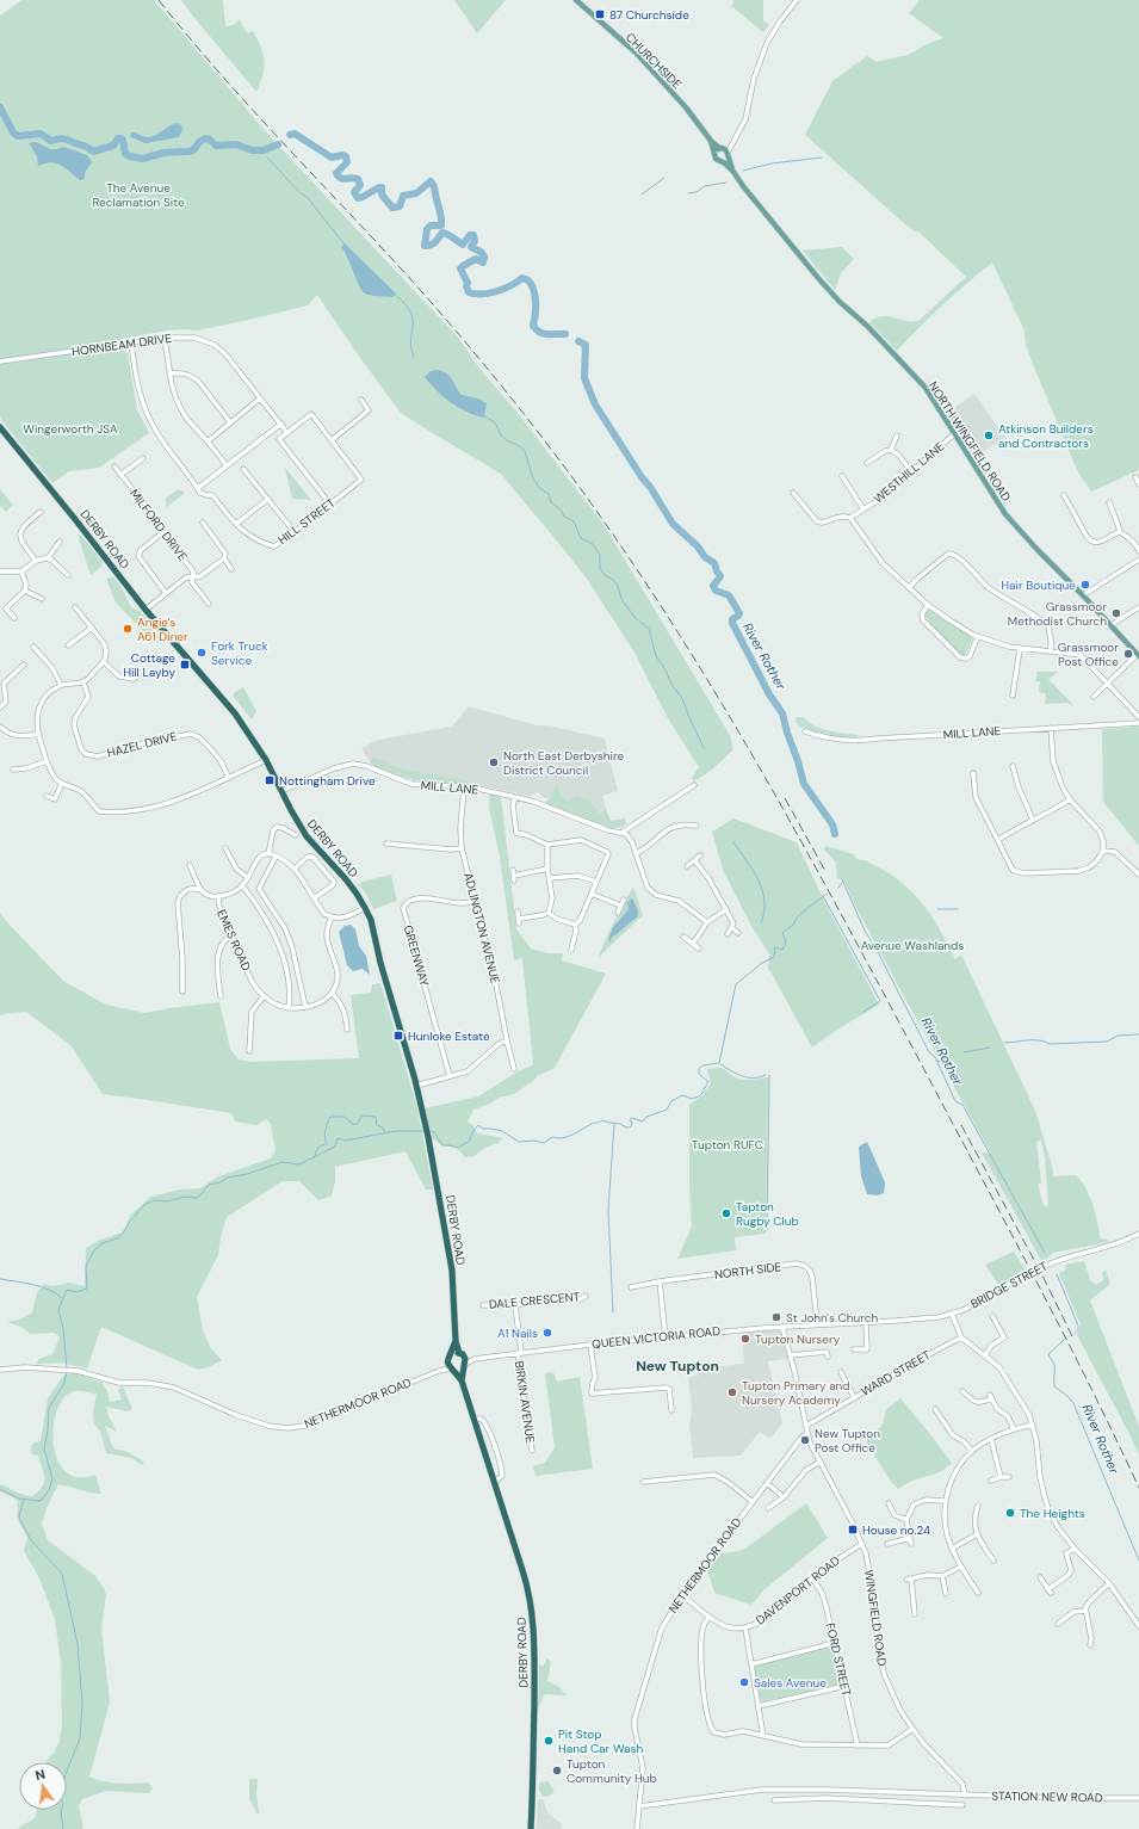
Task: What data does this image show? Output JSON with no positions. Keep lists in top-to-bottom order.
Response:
{
  "streets": {
    "highway": ["DERBY ROAD"],
    "main road": ["CHURCHSIDE", "NORTH WINGFIELD ROAD"],
    "street": [
      "HORNBEAM DRIVE",
      "WESTHILL LANE",
      "HILL STREET",
      "MILFORD DRIVE",
      "MILL LANE",
      "HAZEL DRIVE",
      "ADLINGTON AVENUE",
      "EMES ROAD",
      "GREENWAY",
      "NORTH SIDE",
      "BRIDGE STREET",
      "DALE CRESCENT",
      "QUEEN VICTORIA ROAD",
      "WARD STREET",
      "BIRKIN AVENUE",
      "NETHERMOOR ROAD",
      "DAVENPORT ROAD",
      "WINGFIELD ROAD",
      "FORD STREET",
      "STATION NEW ROAD"
    ]
  },
  "crossings": [
    ["CHURCHSIDE", "NORTH WINGFIELD ROAD"],
    ["HORNBEAM DRIVE", "HILL STREET"],
    ["NORTH WINGFIELD ROAD", "WESTHILL LANE"],
    ["DERBY ROAD", "MILL LANE"],
    ["DERBY ROAD", "QUEEN VICTORIA ROAD"],
    ["DERBY ROAD", "NETHERMOOR ROAD"],
    ["MILL LANE", "ADLINGTON AVENUE"],
    ["ADLINGTON AVENUE", "GREENWAY"],
    ["NORTH SIDE", "QUEEN VICTORIA ROAD"],
    ["BRIDGE STREET", "QUEEN VICTORIA ROAD"],
    ["DALE CRESCENT", "BIRKIN AVENUE"],
    ["QUEEN VICTORIA ROAD", "BIRKIN AVENUE"],
    ["QUEEN VICTORIA ROAD", "WINGFIELD ROAD"],
    ["WARD STREET", "WINGFIELD ROAD"],
    ["NETHERMOOR ROAD", "DAVENPORT ROAD"],
    ["NETHERMOOR ROAD", "WINGFIELD ROAD"],
    ["NETHERMOOR ROAD", "STATION NEW ROAD"],
    ["DAVENPORT ROAD", "WINGFIELD ROAD"],
    ["DAVENPORT ROAD", "FORD STREET"],
    ["WINGFIELD ROAD", "STATION NEW ROAD"]
  ],
  "districts": ["New Tupton"],
  "water": ["River Rother"],
  "parks": [
    "The Avenue Reclamation Site",
    "Wingerworth JSA",
    "Avenue Washlands",
    "Tupton RUFC"
  ],
  "places": {
    "transit": [
      "87 Churchside",
      "Cottage Hill Layby",
      "Nottingham Drive",
      "Hunloke Estate",
      "House no.24"
    ],
    "other": [
      "Atkinson Builders and Contractors",
      "Hair Boutique",
      "Grassmoor Methodist Church",
      "Angie's A61 Diner",
      "Fork Truck Service",
      "Grassmoor Post Office",
      "North East Derbyshire District Council",
      "Tapton Rugby Club",
      "St John's Church",
      "A1 Nails",
      "Tupton Nursery",
      "Tupton Primary and Nursery Academy",
      "New Tupton Post Office",
      "The Heights",
      "Sales Avenue",
      "Pit Stop Hand Car Wash",
      "Tupton Community Hub"
    ]
  },
  "north": "top"
}
